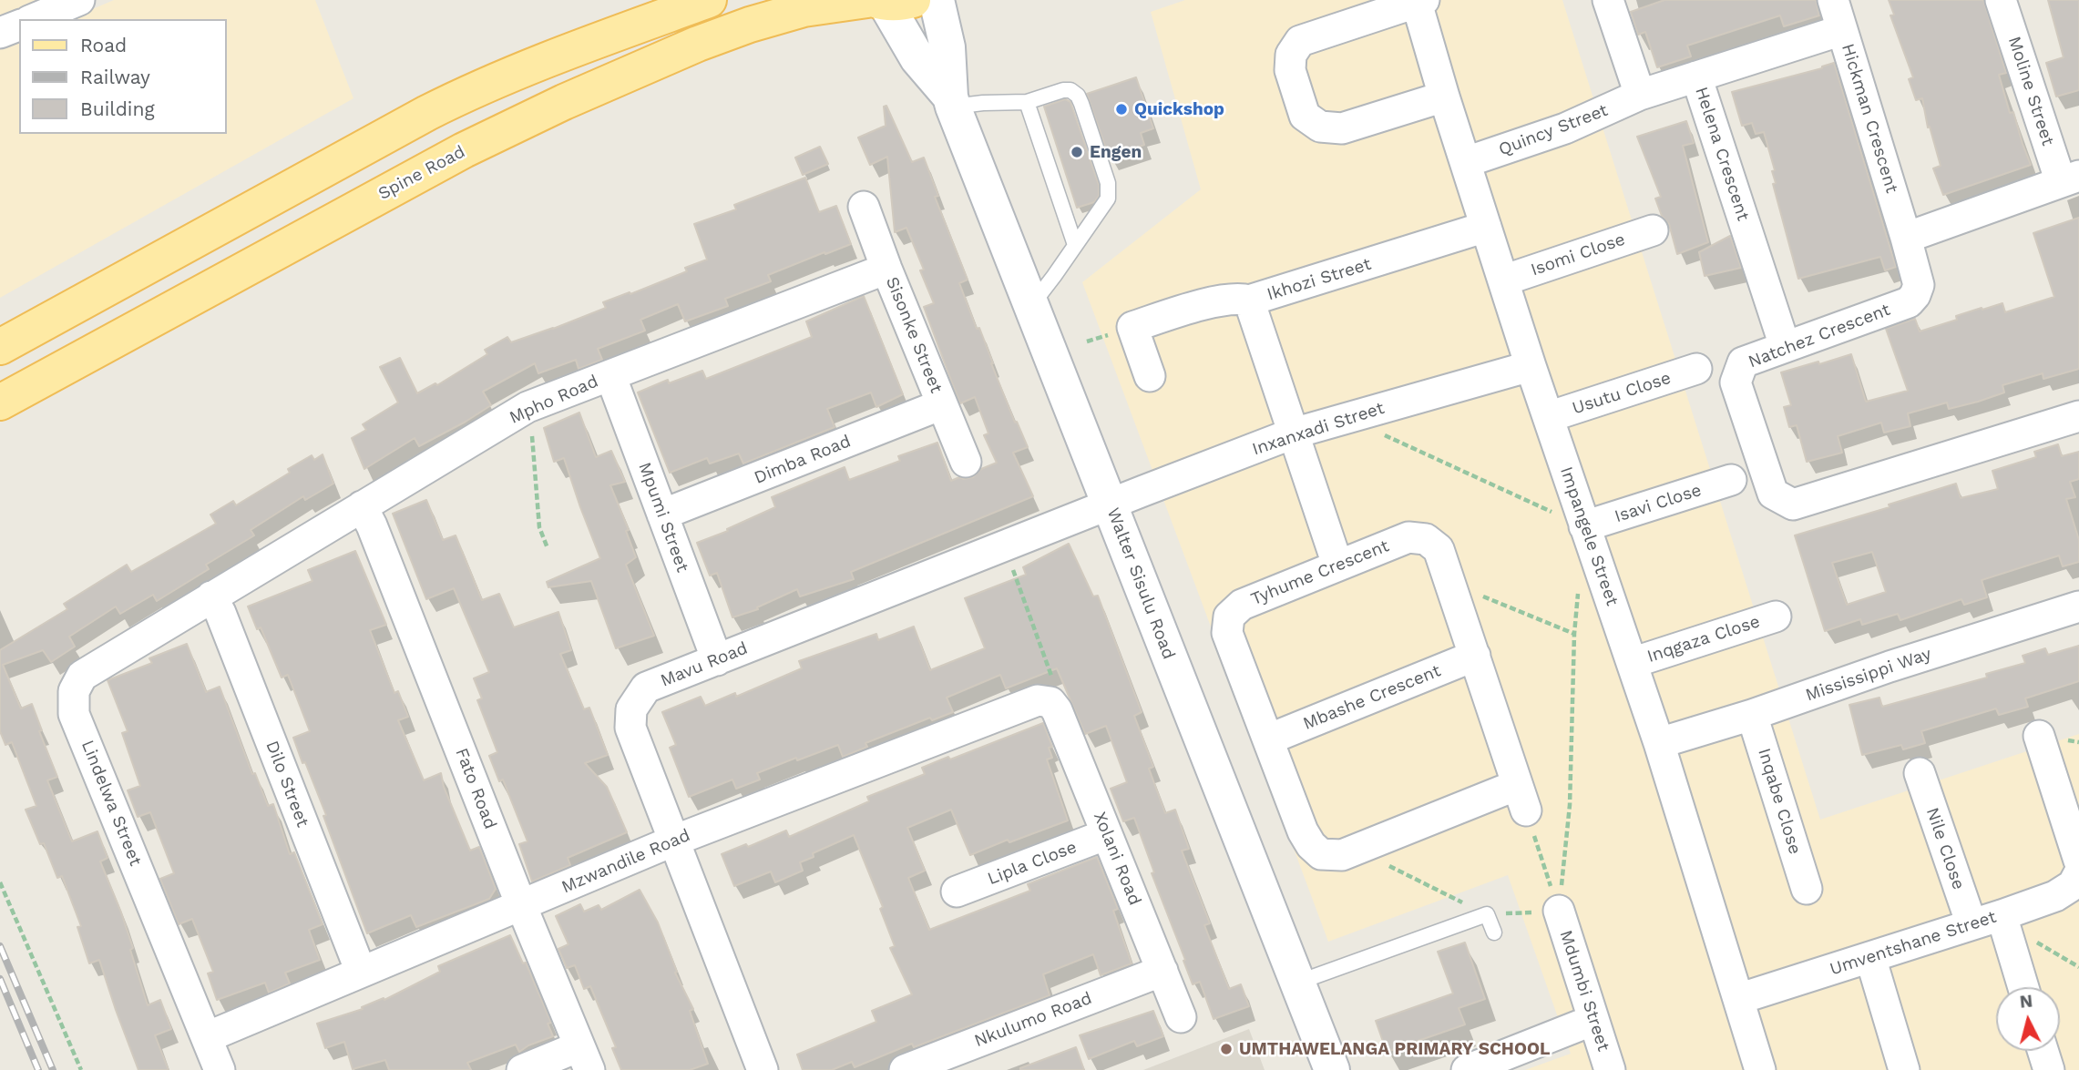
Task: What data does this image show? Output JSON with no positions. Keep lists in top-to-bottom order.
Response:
{
  "streets": {
    "main road": ["Spine Road"],
    "street": [
      "Moline Street",
      "Hickman Crescent",
      "Quincy Street",
      "Helena Crescent",
      "Isomi Close",
      "Ikhozi Street",
      "Sisonke Street",
      "Natchez Crescent",
      "Usutu Close",
      "Mpho Road",
      "Inxanxadi Street",
      "Dimba Road",
      "Isavi Close",
      "Mpumi Street",
      "Impangele Street",
      "Tyhume Crescent",
      "Walter Sisulu Road",
      "Inqgaza Close",
      "Mavu Road",
      "Mississippi Way",
      "Mbashe Crescent",
      "Dilo Street",
      "Fato Road",
      "Inqabe Close",
      "Lindelwa Street",
      "Nile Close",
      "Xolani Road",
      "Mzwandile Road",
      "Lipla Close",
      "Umventshane Street",
      "Mdumbi Street",
      "Nkulumo Road"
    ]
  },
  "crossings": [
    ["Hickman Crescent", "Natchez Crescent"],
    ["Quincy Street", "Helena Crescent"],
    ["Quincy Street", "Impangele Street"],
    ["Helena Crescent", "Natchez Crescent"],
    ["Spine Road", "Walter Sisulu Road"],
    ["Isomi Close", "Impangele Street"],
    ["Ikhozi Street", "Inxanxadi Street"],
    ["Ikhozi Street", "Impangele Street"],
    ["Ikhozi Street", "Tyhume Crescent"],
    ["Sisonke Street", "Mpho Road"],
    ["Sisonke Street", "Dimba Road"],
    ["Usutu Close", "Impangele Street"],
    ["Mpho Road", "Mpumi Street"],
    ["Mpho Road", "Dilo Street"],
    ["Mpho Road", "Fato Road"],
    ["Mpho Road", "Lindelwa Street"],
    ["Inxanxadi Street", "Impangele Street"],
    ["Inxanxadi Street", "Walter Sisulu Road"],
    ["Inxanxadi Street", "Mavu Road"],
    ["Dimba Road", "Mpumi Street"],
    ["Isavi Close", "Impangele Street"],
    ["Mpumi Street", "Mavu Road"],
    ["Impangele Street", "Inqgaza Close"],
    ["Impangele Street", "Mississippi Way"],
    ["Impangele Street", "Umventshane Street"],
    ["Tyhume Crescent", "Mbashe Crescent"],
    ["Walter Sisulu Road", "Mavu Road"],
    ["Mavu Road", "Mzwandile Road"],
    ["Mississippi Way", "Inqabe Close"],
    ["Dilo Street", "Lindelwa Street"],
    ["Dilo Street", "Mzwandile Road"],
    ["Fato Road", "Mzwandile Road"],
    ["Lindelwa Street", "Mzwandile Road"],
    ["Nile Close", "Umventshane Street"],
    ["Xolani Road", "Mzwandile Road"],
    ["Xolani Road", "Lipla Close"],
    ["Xolani Road", "Nkulumo Road"]
  ],
  "places": ["Quickshop", "Engen", "UMTHAWELANGA PRIMARY SCHOOL"],
  "legend": ["Road", "Railway", "Building"],
  "north": "top"
}
